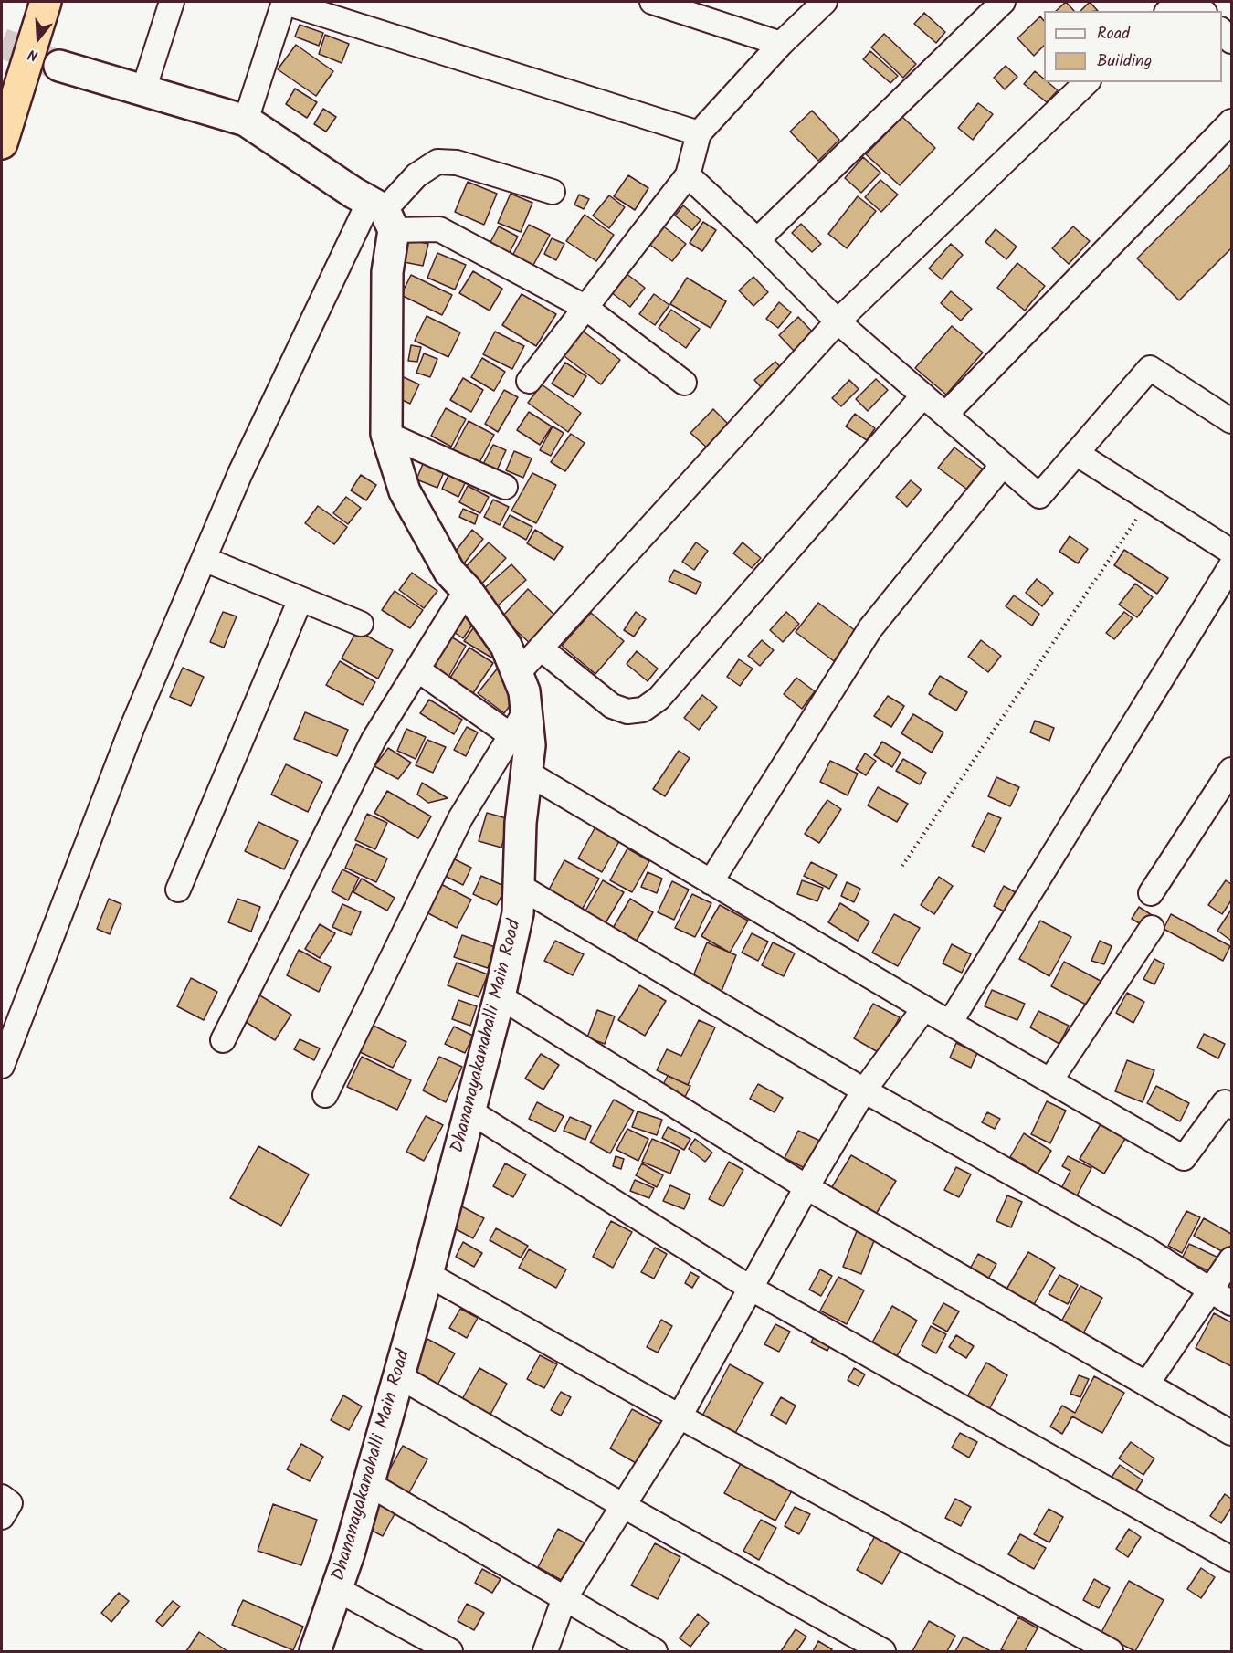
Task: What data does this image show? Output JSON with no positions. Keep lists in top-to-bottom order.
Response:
{
  "streets": {
    "street": ["Dhananayakanahalli Main Road"]
  },
  "legend": ["Road", "Building"],
  "north": "bottom"
}
